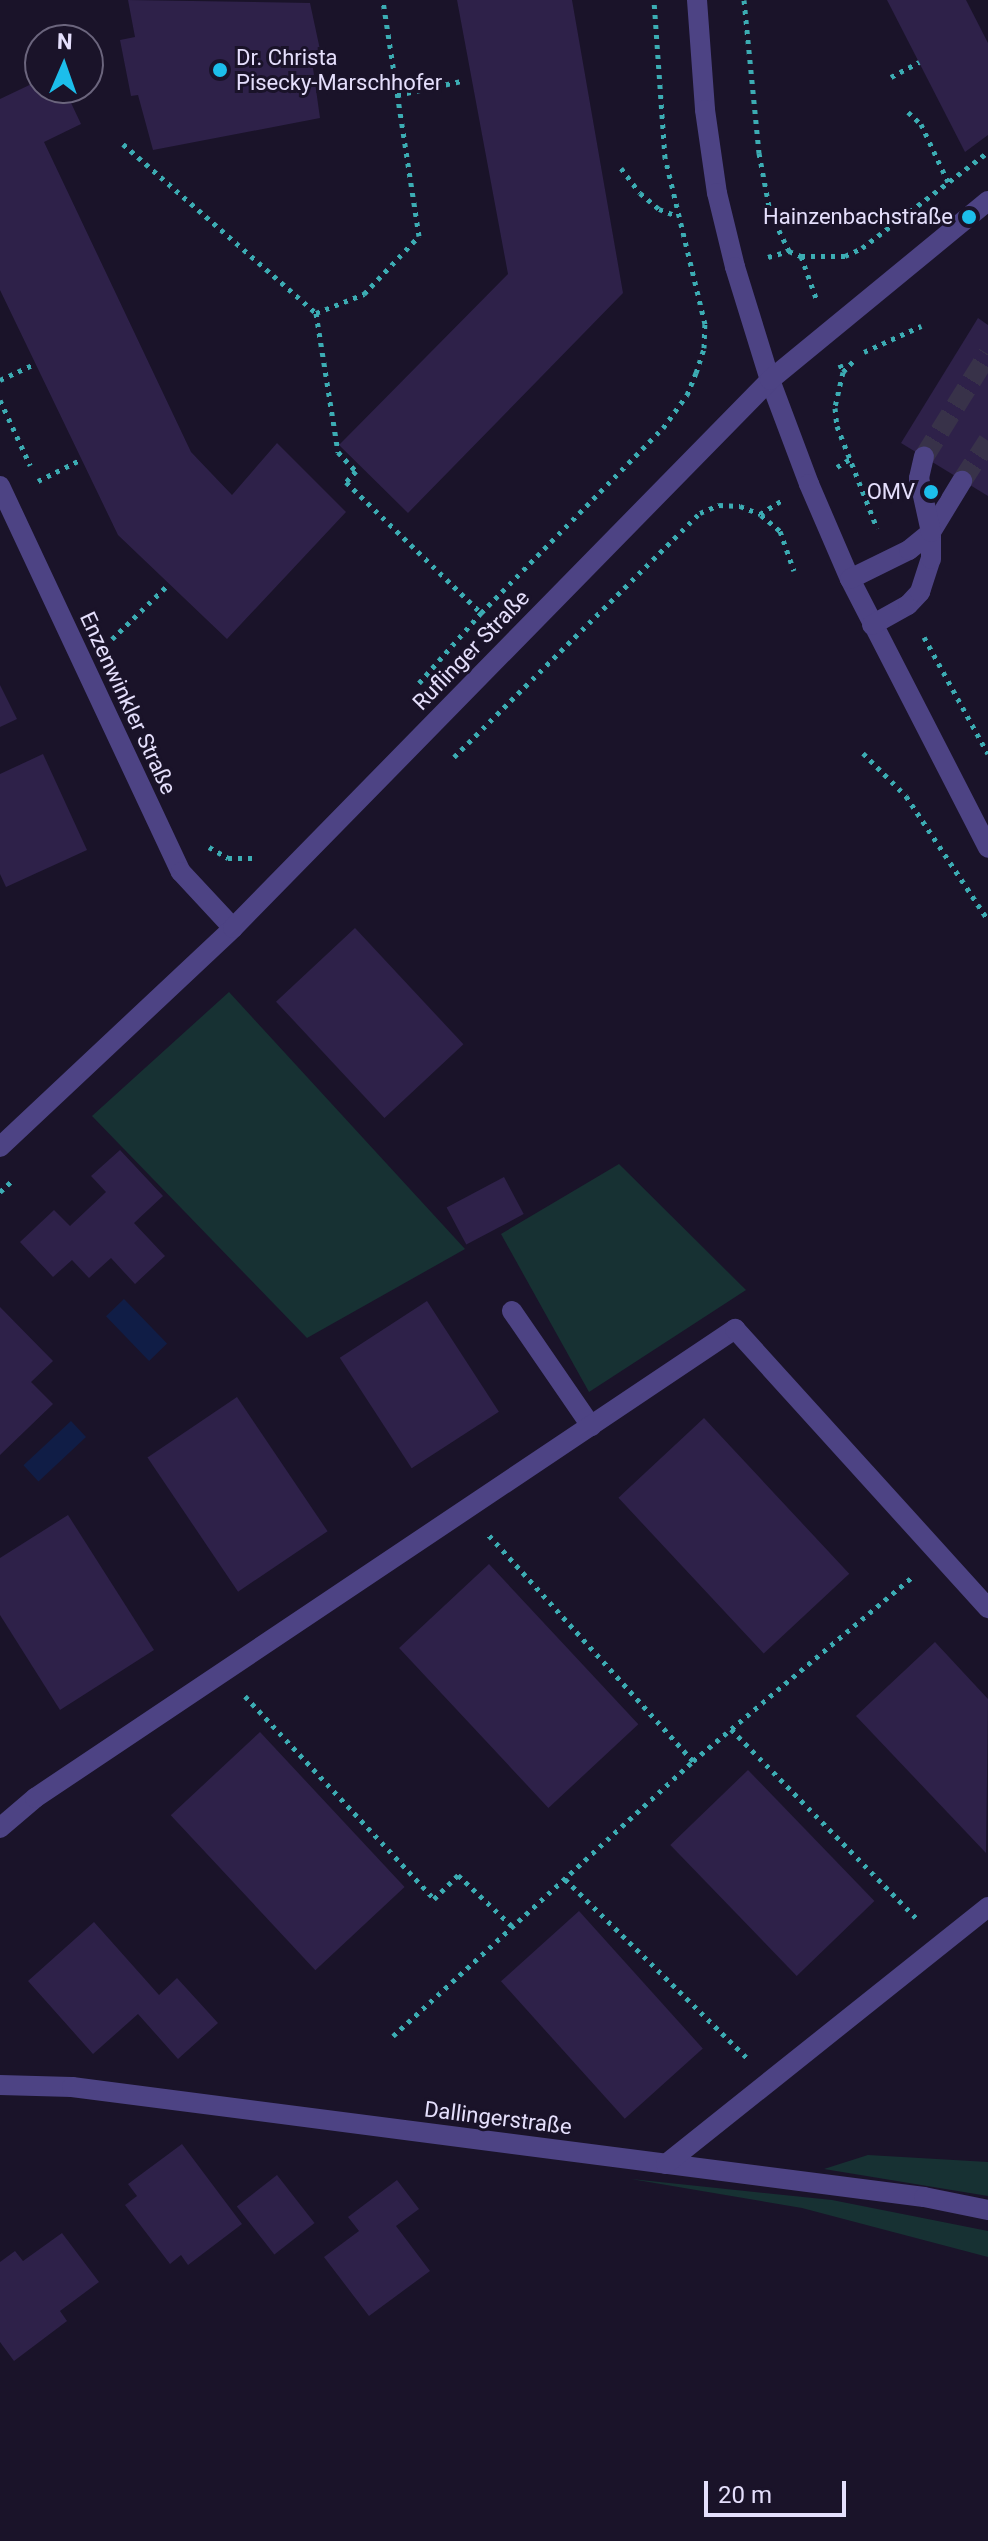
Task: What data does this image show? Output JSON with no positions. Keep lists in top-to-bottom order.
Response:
{
  "streets": {
    "street": ["Ruflinger Straße", "Enzenwinkler Straße", "Dallingerstraße"]
  },
  "crossings": [
    ["Ruflinger Straße", "Enzenwinkler Straße"]
  ],
  "places": ["Dr. Christa Pisecky-Marschhofer", "Hainzenbachstraße", "OMV"],
  "scale_bar": "20 m",
  "north": "top"
}
